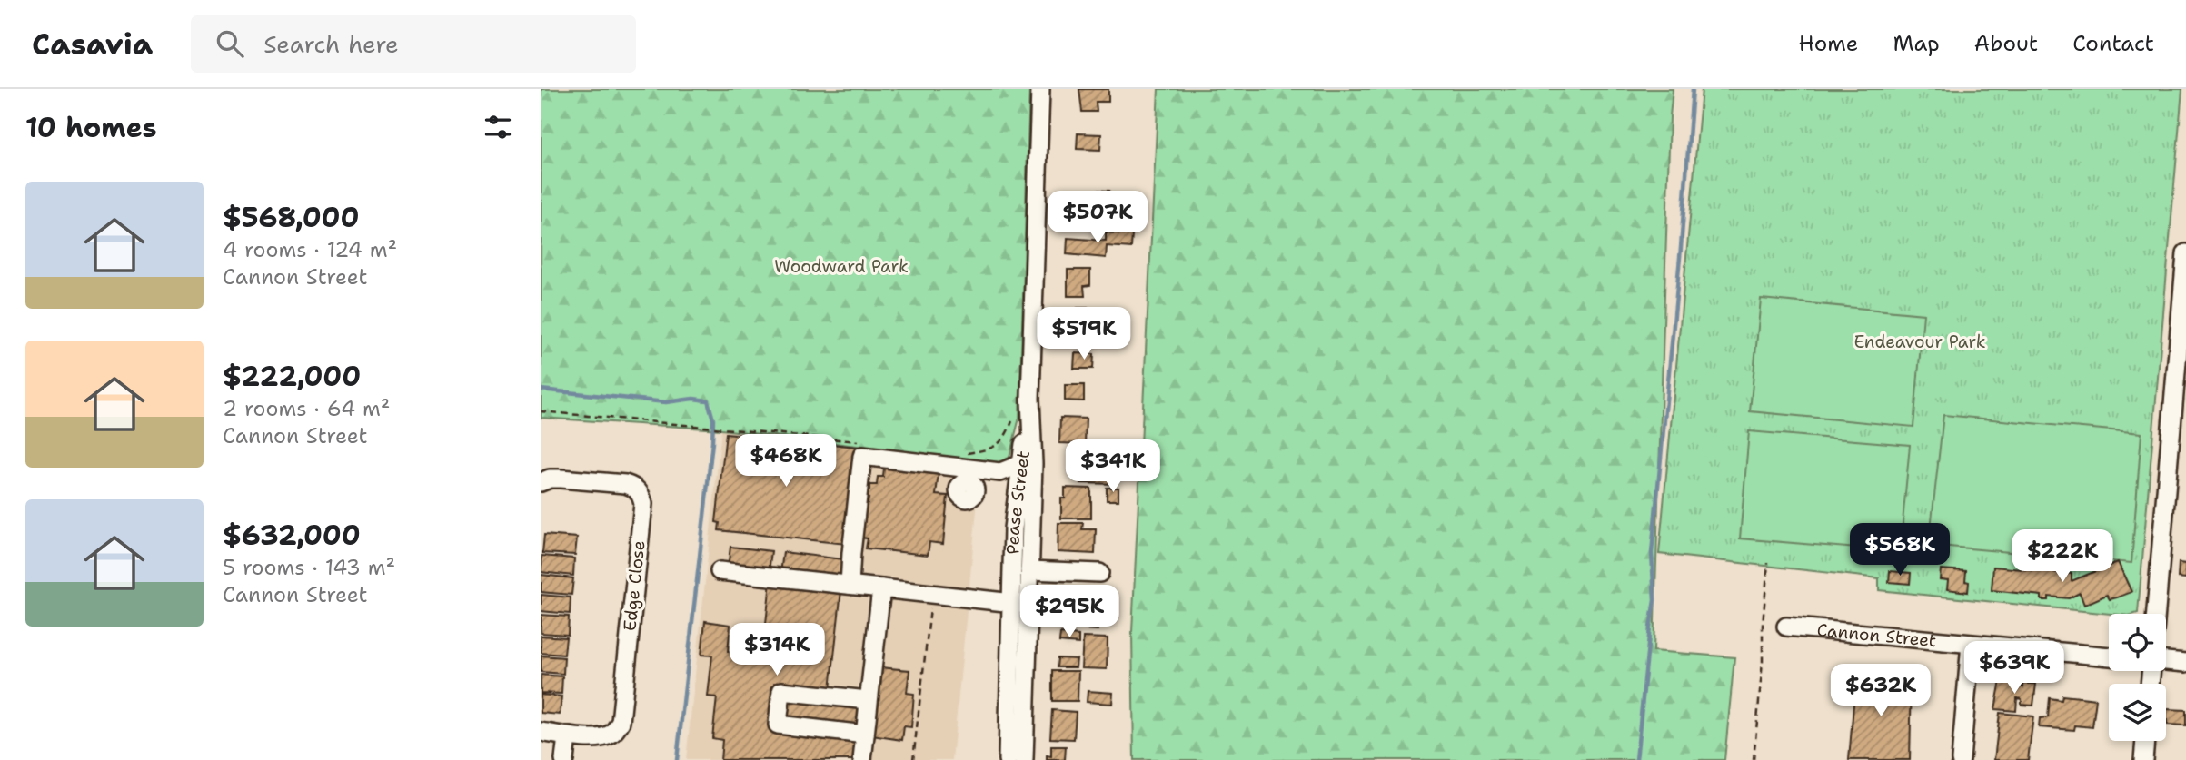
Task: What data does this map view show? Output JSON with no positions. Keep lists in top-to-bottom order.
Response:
{
  "streets": {
    "street": ["Pease Street", "Edge Close", "Cannon Street"]
  },
  "parks": ["Woodward Park", "Endeavour Park"],
  "page": {
    "header": "Casavia",
    "search": "Search here",
    "nav": [
      "Home",
      "Map",
      "About",
      "Contact"
    ],
    "heading": "10 homes",
    "list": [
      {
        "name": "$568,000",
        "note": "4 rooms · 124 m² · Cannon Street"
      },
      {
        "name": "$222,000",
        "note": "2 rooms · 64 m² · Cannon Street"
      },
      {
        "name": "$632,000",
        "note": "5 rooms · 143 m² · Cannon Street"
      }
    ],
    "price": [
      "$507K",
      "$519K",
      "$468K",
      "$341K",
      "$568K",
      "$222K",
      "$295K",
      "$314K",
      "$639K",
      "$632K"
    ]
  }
}
